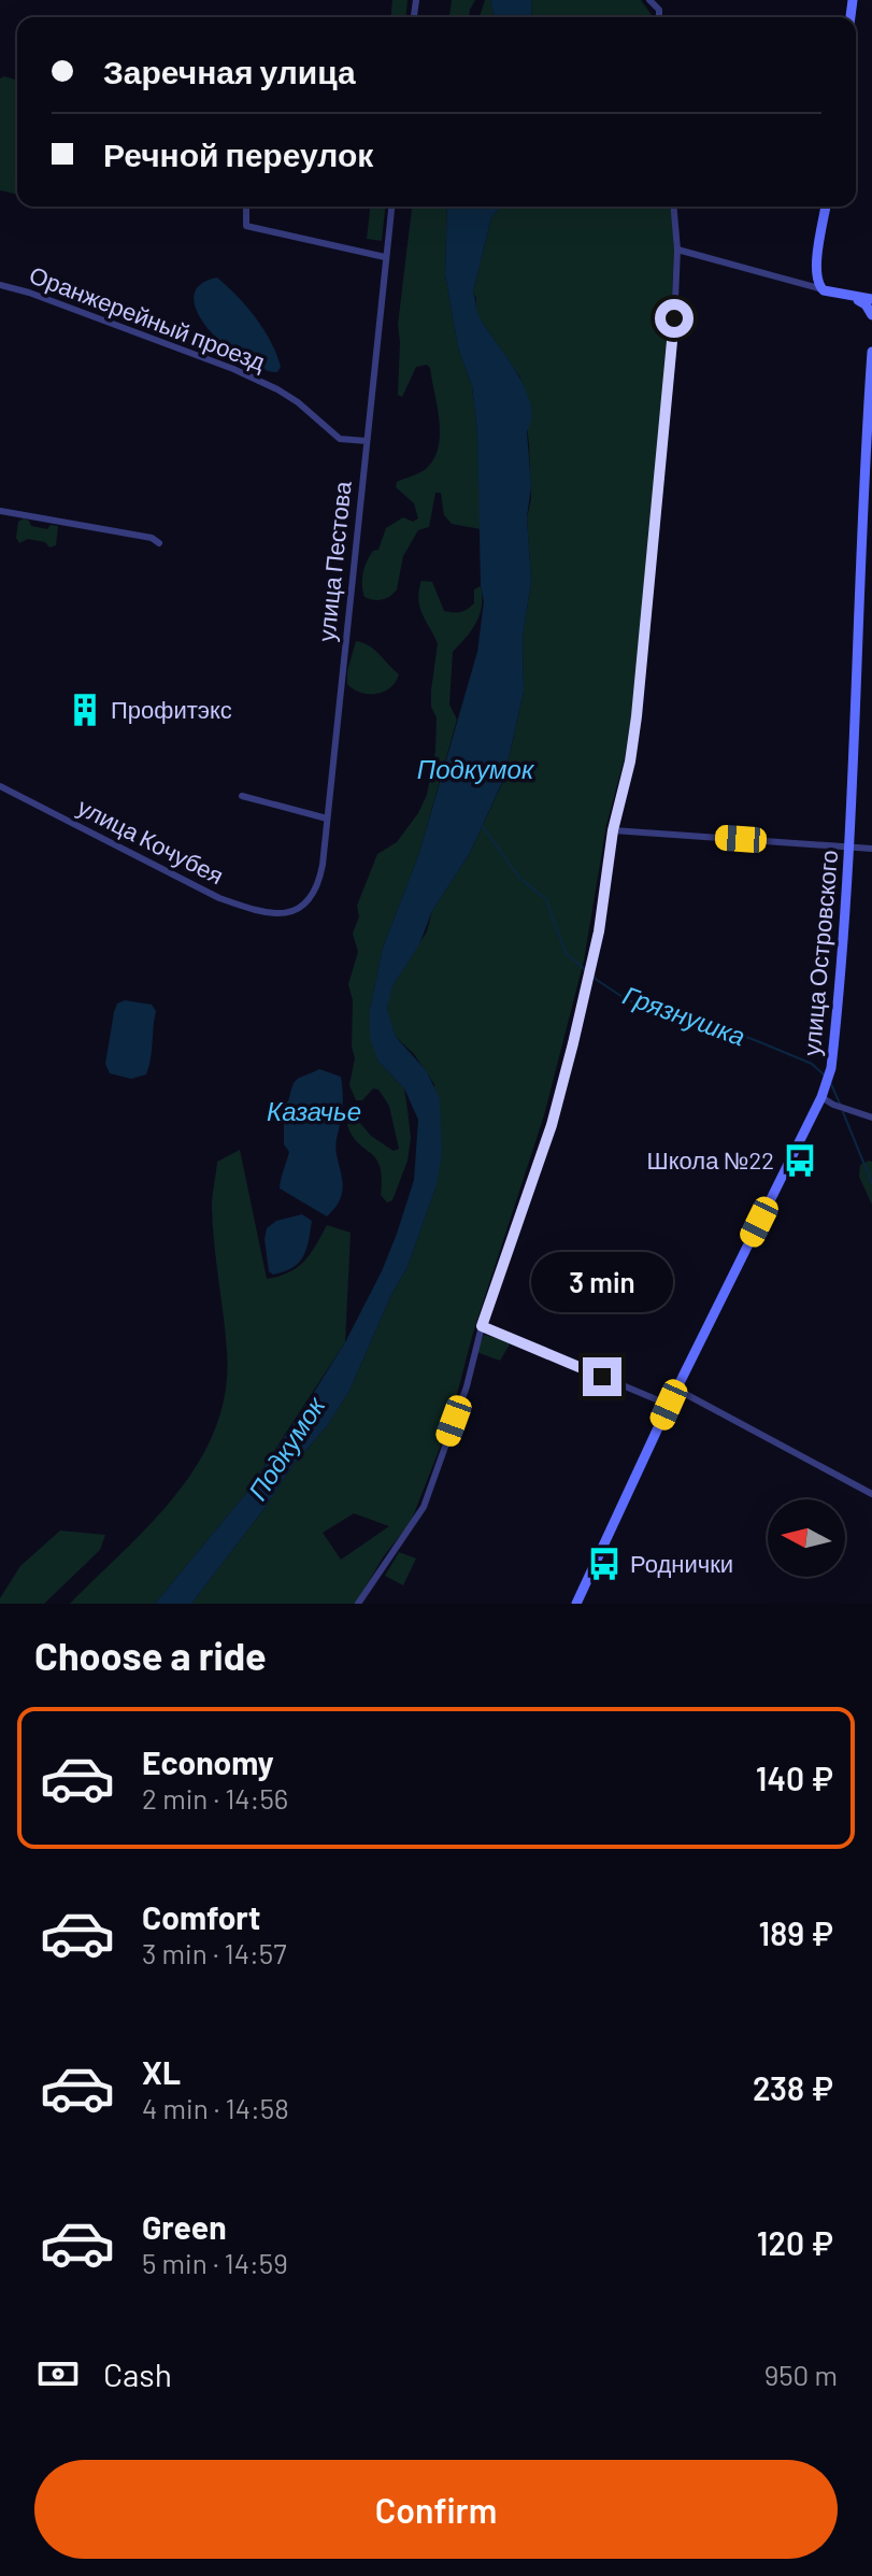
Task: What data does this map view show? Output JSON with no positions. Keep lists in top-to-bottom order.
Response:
{
  "streets": {
    "street": [
      "Оранжерейный проезд",
      "улица Пестова",
      "улица Кочубея",
      "улица Островского"
    ]
  },
  "crossings": [
    ["Оранжерейный проезд", "улица Пестова"],
    ["улица Пестова", "улица Кочубея"]
  ],
  "water": ["Подкумок", "Грязнушка", "Казачье"],
  "places": {
    "building": ["Профитэкс"],
    "bus stop": ["Школа №22", "Роднички"]
  },
  "north": "left",
  "page": {
    "banner": ["Заречная улица", "Речной переулок"],
    "bubble": "3 min",
    "heading": "Choose a ride",
    "list": [
      {
        "name": "Economy",
        "note": "2 min · 14:56",
        "value": "140 ₽"
      },
      {
        "name": "Comfort",
        "note": "3 min · 14:57",
        "value": "189 ₽"
      },
      {
        "name": "XL",
        "note": "4 min · 14:58",
        "value": "238 ₽"
      },
      {
        "name": "Green",
        "note": "5 min · 14:59",
        "value": "120 ₽"
      }
    ],
    "pay": ["Cash", "950 m"],
    "buttons": "Confirm"
  }
}
